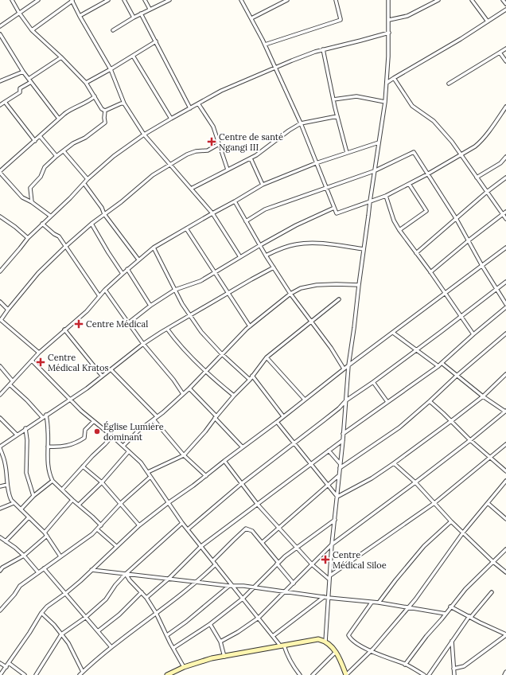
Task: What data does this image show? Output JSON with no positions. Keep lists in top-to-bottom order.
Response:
{
  "places": {
    "health": [
      "Centre de santé Ngangi III",
      "Centre Médical",
      "Centre Médical Kratos",
      "Centre Médical Siloe"
    ],
    "other": ["Église Lumière dominant"]
  }
}
